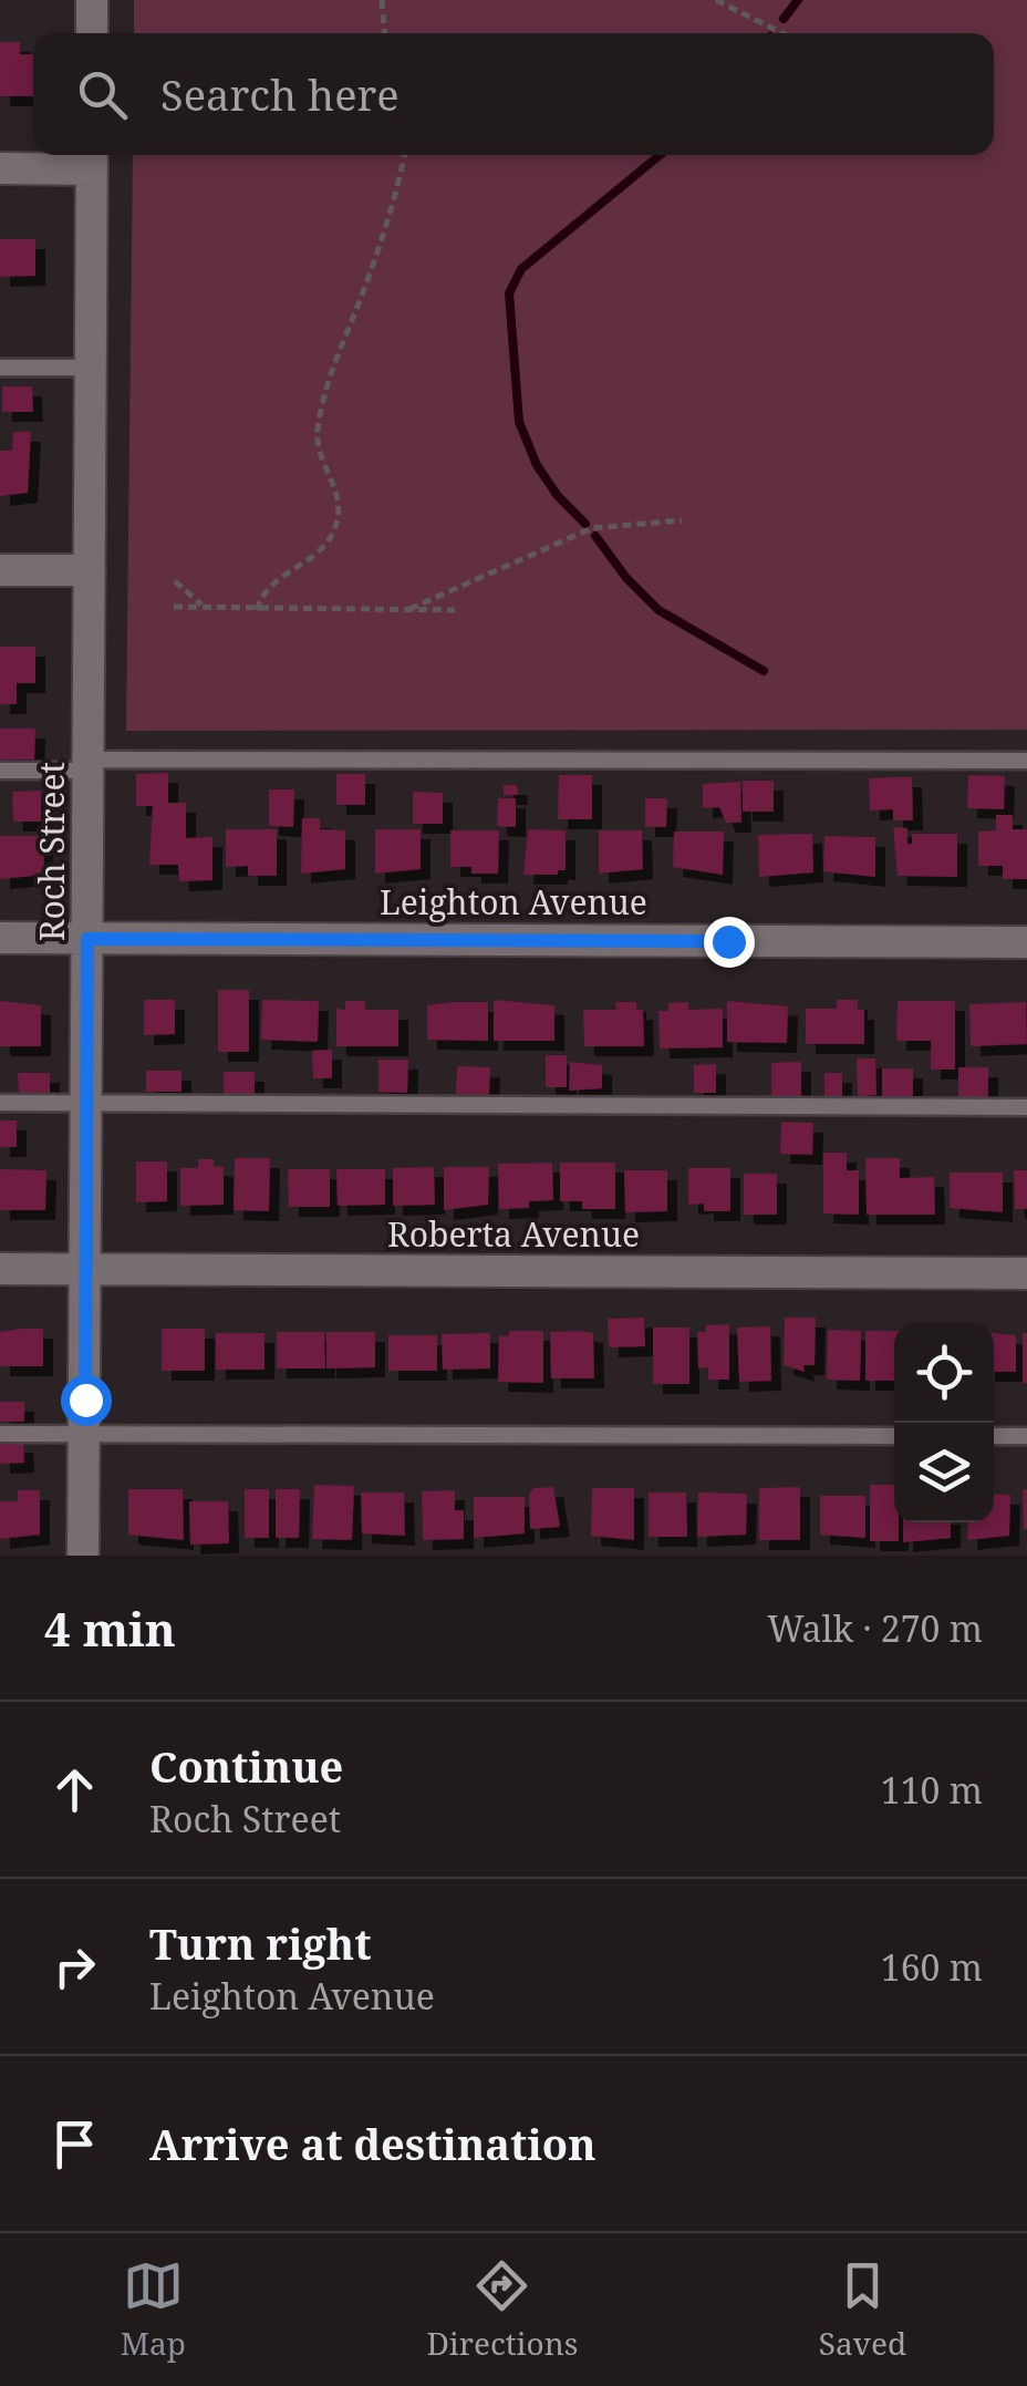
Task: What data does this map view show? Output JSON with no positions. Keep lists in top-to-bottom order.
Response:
{
  "streets": {
    "street": ["Roch Street", "Leighton Avenue", "Roberta Avenue"]
  },
  "crossings": [
    ["Roch Street", "Leighton Avenue"],
    ["Roch Street", "Roberta Avenue"]
  ],
  "page": {
    "search": "Search here",
    "heading": ["4 min", "Walk · 270 m"],
    "list": [
      ["Continue", "Roch Street", "110 m"],
      ["Turn right", "Leighton Avenue", "160 m"],
      "Arrive at destination"
    ],
    "nav": ["Map", "Directions", "Saved"]
  }
}
